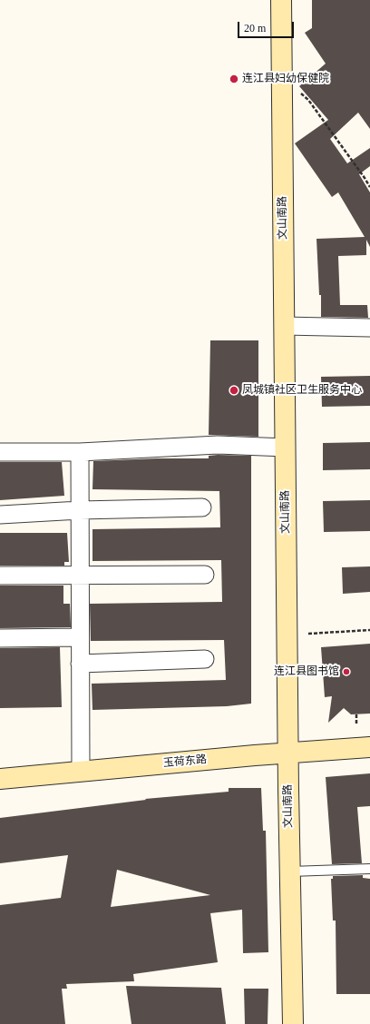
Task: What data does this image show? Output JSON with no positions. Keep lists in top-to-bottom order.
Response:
{
  "streets": {
    "main road": ["文山南路", "玉荷东路"]
  },
  "crossings": [
    ["文山南路", "玉荷东路"]
  ],
  "places": ["连江县妇幼保健院", "凤城镇社区卫生服务中心", "连江县图书馆"],
  "scale_bar": "20 m"
}
